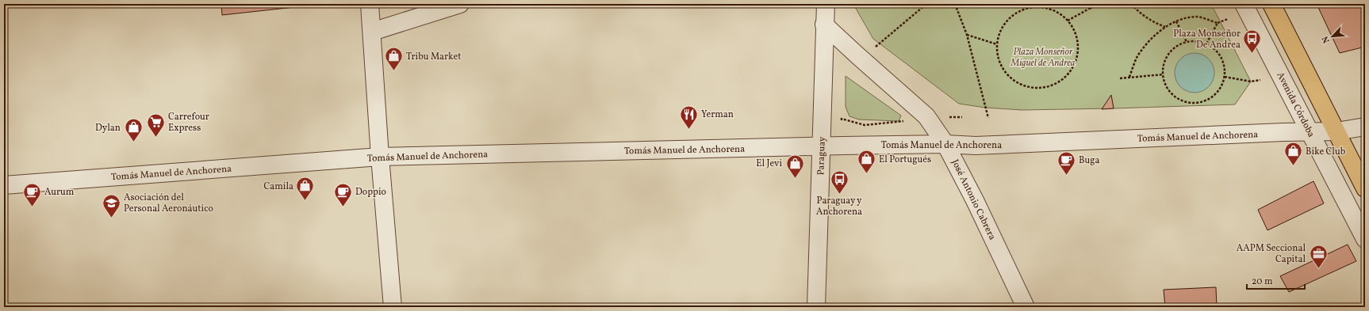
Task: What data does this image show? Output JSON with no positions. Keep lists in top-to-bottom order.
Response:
{
  "streets": {
    "street": [
      "Avenida Córdoba",
      "Tomás Manuel de Anchorena",
      "Paraguay",
      "José Antonio Cabrera"
    ]
  },
  "crossings": [
    ["Avenida Córdoba", "Tomás Manuel de Anchorena"],
    ["Tomás Manuel de Anchorena", "Paraguay"],
    ["Tomás Manuel de Anchorena", "José Antonio Cabrera"],
    ["Paraguay", "José Antonio Cabrera"]
  ],
  "parks": ["Plaza Monseñor Miguel de Andrea"],
  "places": {
    "bus stop": ["Plaza Monseñor De Andrea", "Paraguay y Anchorena"],
    "shop": [
      "Tribu Market",
      "Dylan",
      "Bike Club",
      "El Portugués",
      "El Jevi",
      "Camila"
    ],
    "restaurant": ["Yerman"],
    "supermarket": ["Carrefour Express"],
    "cafe": ["Buga", "Aurum", "Doppio"],
    "school or university": ["Asociación del Personal Aeronáutico"],
    "office": ["AAPM Seccional Capital"]
  },
  "scale_bar": "20 m",
  "north": "bottom left"
}
